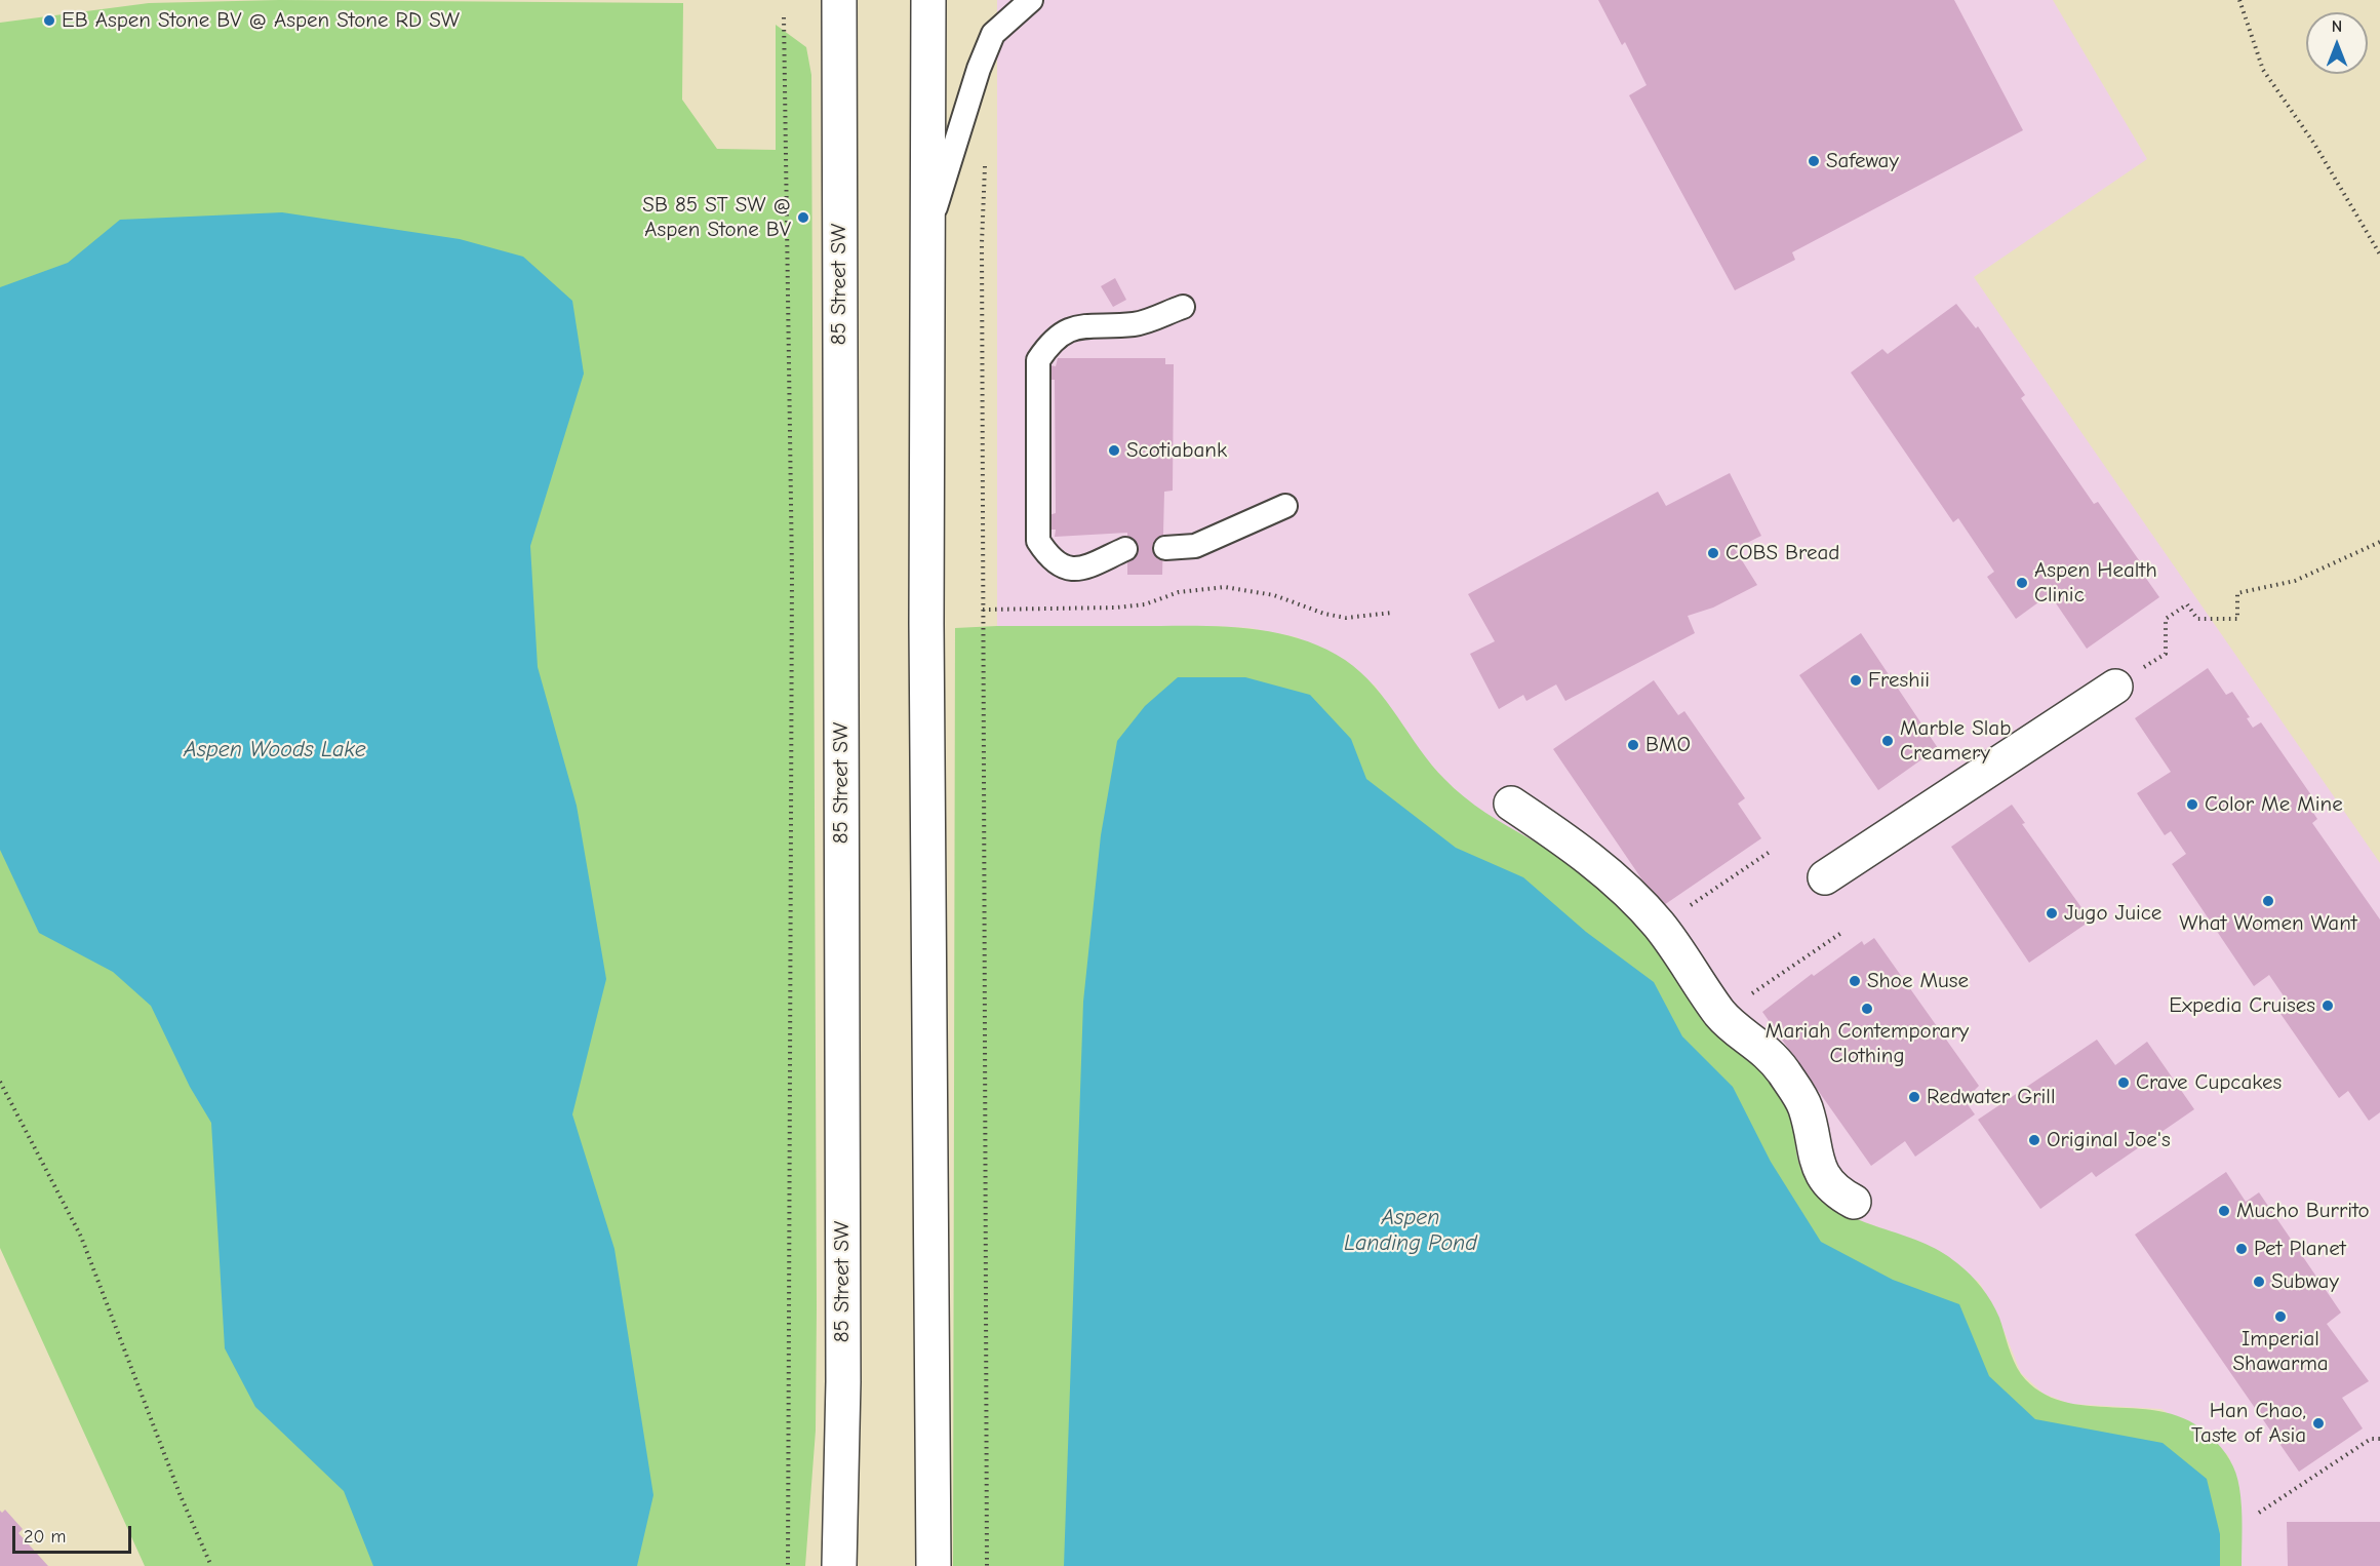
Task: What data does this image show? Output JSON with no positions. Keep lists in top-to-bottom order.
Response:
{
  "streets": {
    "main road": ["85 Street SW"]
  },
  "water": ["Aspen Woods Lake", "Aspen Landing Pond"],
  "places": [
    "EB Aspen Stone BV @ Aspen Stone RD SW",
    "Safeway",
    "SB 85 ST SW @ Aspen Stone BV",
    "Scotiabank",
    "COBS Bread",
    "Aspen Health Clinic",
    "Freshii",
    "Marble Slab Creamery",
    "BMO",
    "Color Me Mine",
    "What Women Want",
    "Jugo Juice",
    "Shoe Muse",
    "Expedia Cruises",
    "Mariah Contemporary Clothing",
    "Crave Cupcakes",
    "Redwater Grill",
    "Original Joe's",
    "Mucho Burrito",
    "Pet Planet",
    "Subway",
    "Imperial Shawarma",
    "Han Chao, Taste of Asia"
  ],
  "scale_bar": "20 m",
  "north": "top"
}
